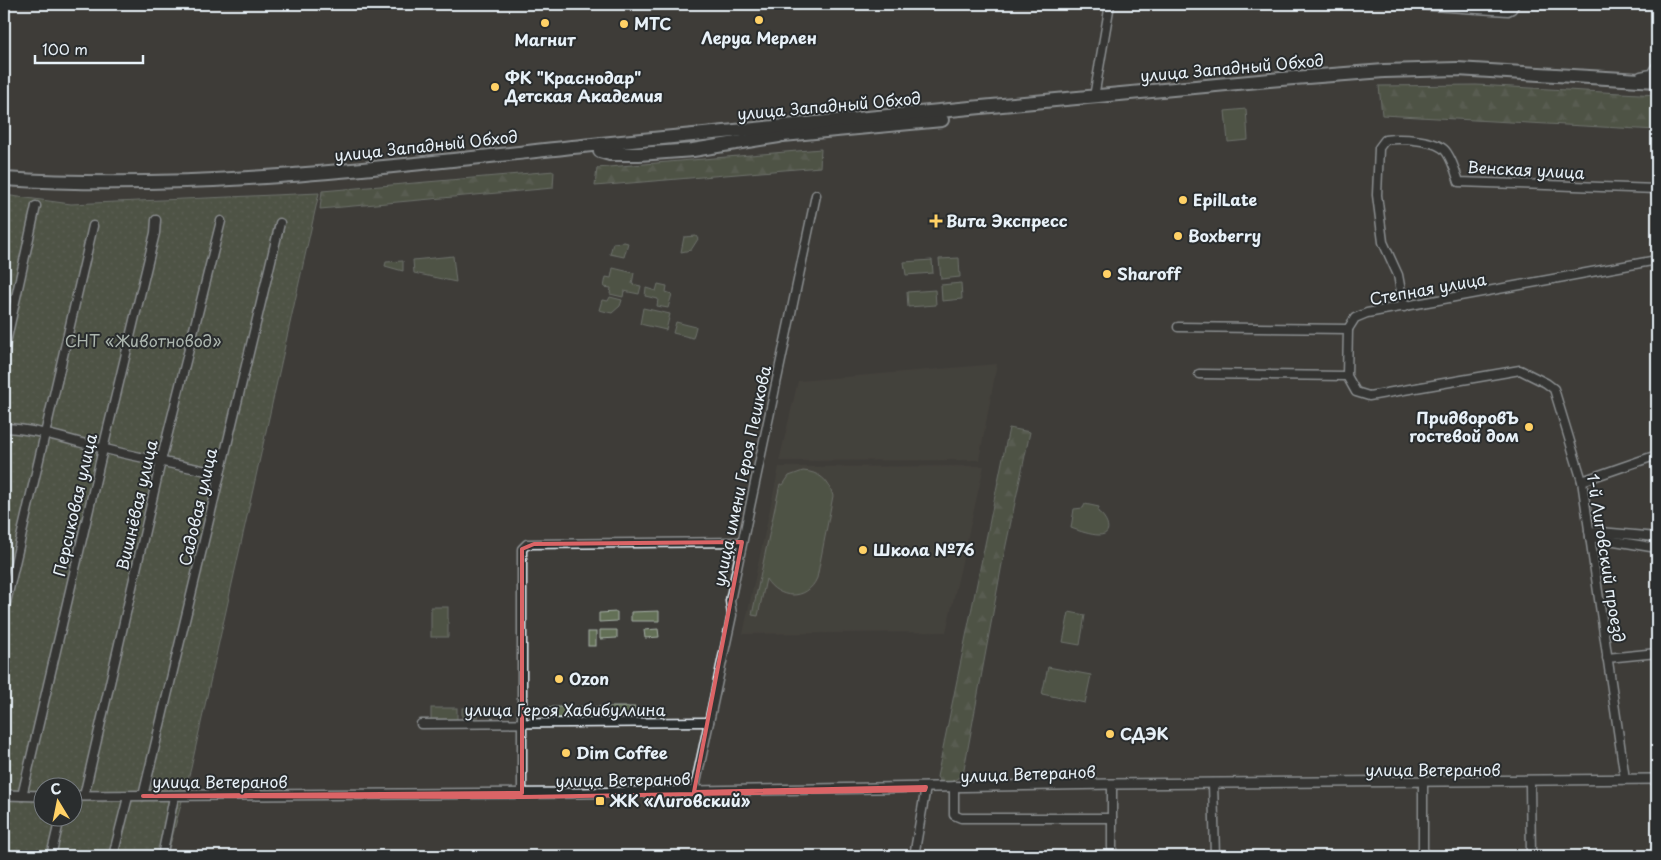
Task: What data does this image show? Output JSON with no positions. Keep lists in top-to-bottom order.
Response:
{
  "streets": {
    "highway": ["улица Западный Обход"],
    "street": [
      "Венская улица",
      "Степная улица",
      "улица имени Героя Пешкова",
      "Персиковая улица",
      "Вишнёвая улица",
      "Садовая улица",
      "1-й Лиговский проезд",
      "улица Героя Хабибуллина",
      "улица Ветеранов"
    ]
  },
  "crossings": [
    ["Венская улица", "Степная улица"],
    ["улица имени Героя Пешкова", "улица Героя Хабибуллина"],
    ["улица имени Героя Пешкова", "улица Ветеранов"],
    ["Садовая улица", "улица Ветеранов"],
    ["1-й Лиговский проезд", "улица Ветеранов"]
  ],
  "parks": ["СНТ «Животновод»"],
  "places": {
    "other": [
      "Леруа Мерлен",
      "Магнит",
      "МТС",
      "ФК \"Краснодар\" Детская Академия",
      "EpilLate",
      "Boxberry",
      "Sharoff",
      "ПридворовЪ гостевой дом",
      "Школа №76",
      "Ozon",
      "СДЭК",
      "Dim Coffee"
    ],
    "health": ["Вита Экспресс"],
    "transit": ["ЖК «Лиговский»"]
  },
  "scale_bar": "100 m",
  "north": "top"
}
